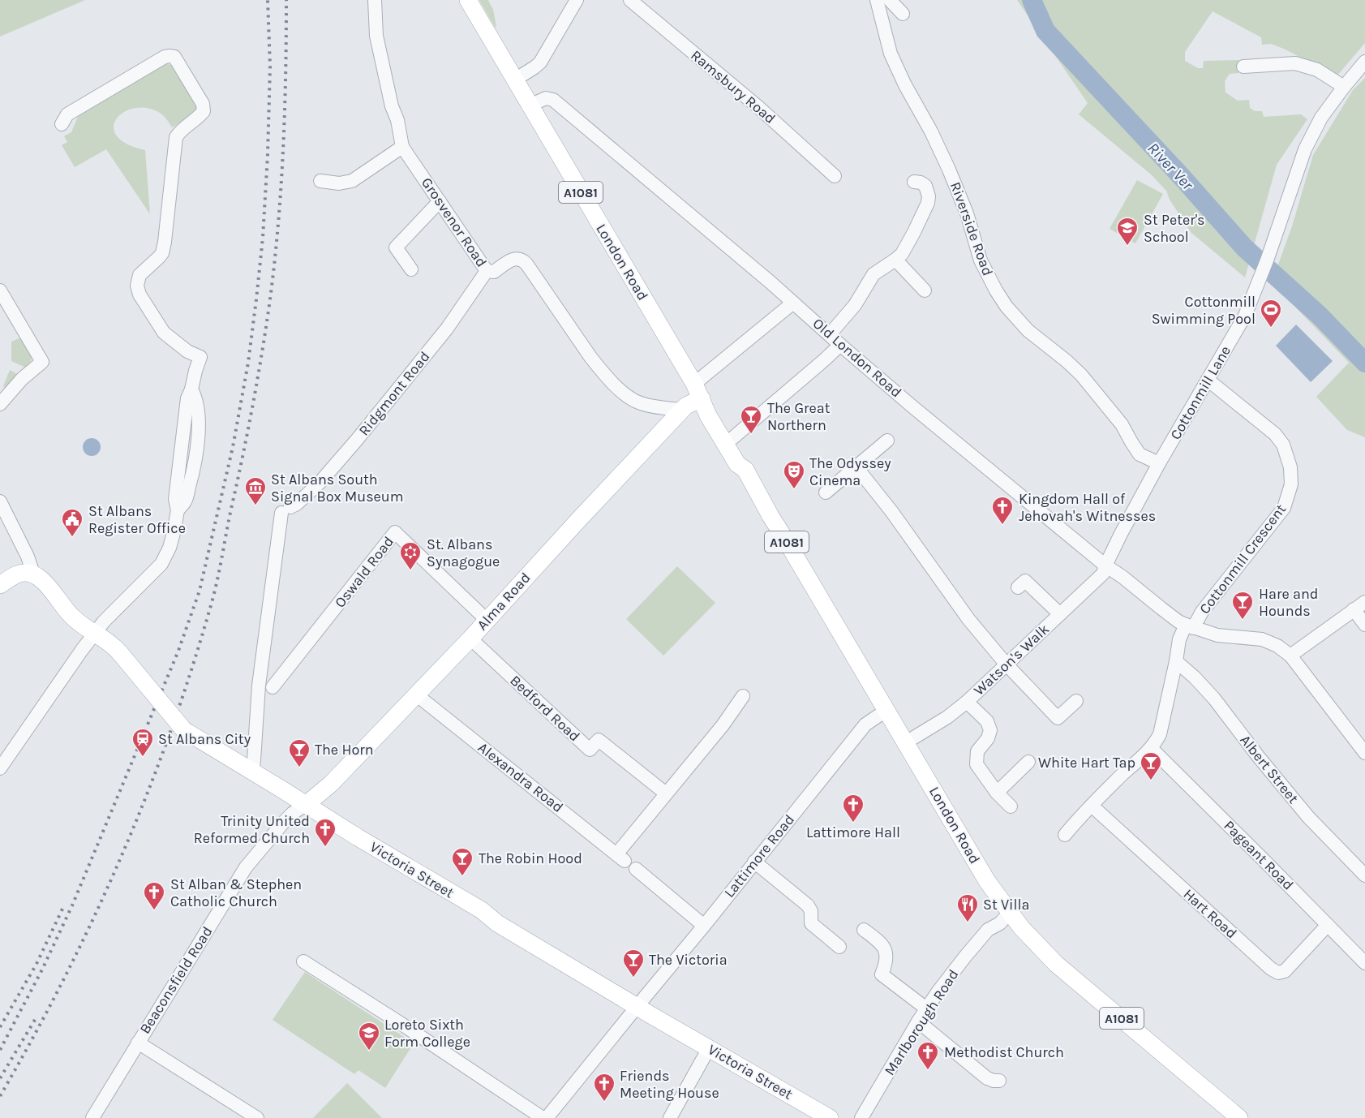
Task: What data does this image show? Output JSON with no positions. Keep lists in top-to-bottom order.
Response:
{
  "streets": {
    "main road": [
      "A1081",
      "London Road",
      "Alma Road",
      "Victoria Street"
    ],
    "street": [
      "Ramsbury Road",
      "Grosvenor Road",
      "Riverside Road",
      "Old London Road",
      "Cottonmill Lane",
      "Ridgmont Road",
      "Cottonmill Crescent",
      "Oswald Road",
      "Watson's Walk",
      "Bedford Road",
      "Albert Street",
      "Alexandra Road",
      "Pageant Road",
      "Lattimore Road",
      "Hart Road",
      "Beaconsfield Road",
      "Marlborough Road"
    ]
  },
  "crossings": [
    ["Grosvenor Road", "Ridgmont Road"],
    ["Grosvenor Road", "Alma Road"],
    ["Riverside Road", "Cottonmill Lane"],
    ["London Road", "Old London Road"],
    ["London Road", "Alma Road"],
    ["London Road", "Watson's Walk"],
    ["London Road", "Lattimore Road"],
    ["London Road", "Marlborough Road"],
    ["Old London Road", "Cottonmill Lane"],
    ["Old London Road", "Cottonmill Crescent"],
    ["Old London Road", "Watson's Walk"],
    ["Cottonmill Lane", "Cottonmill Crescent"],
    ["Cottonmill Lane", "Watson's Walk"],
    ["Ridgmont Road", "Victoria Street"],
    ["Cottonmill Crescent", "Albert Street"],
    ["Cottonmill Crescent", "Pageant Road"],
    ["Cottonmill Crescent", "Hart Road"],
    ["Oswald Road", "Alma Road"],
    ["Alma Road", "Bedford Road"],
    ["Alma Road", "Alexandra Road"],
    ["Alma Road", "Victoria Street"],
    ["Alma Road", "Beaconsfield Road"],
    ["Alexandra Road", "Lattimore Road"],
    ["Pageant Road", "Hart Road"],
    ["Lattimore Road", "Victoria Street"],
    ["Victoria Street", "Beaconsfield Road"]
  ],
  "water": ["River Ver"],
  "places": {
    "school or university": ["St Peter's School", "Loreto Sixth Form College"],
    "sports": ["Cottonmill Swimming Pool"],
    "bar": [
      "The Great Northern",
      "Hare and Hounds",
      "The Horn",
      "White Hart Tap",
      "The Robin Hood",
      "The Victoria"
    ],
    "theatre": ["The Odyssey Cinema"],
    "museum": ["St Albans South Signal Box Museum"],
    "church": [
      "Kingdom Hall of Jehovah's Witnesses",
      "Lattimore Hall",
      "Trinity United Reformed Church",
      "St Alban & Stephen Catholic Church",
      "Methodist Church",
      "Friends Meeting House"
    ],
    "public building": ["St Albans Register Office"],
    "synagogue": ["St. Albans Synagogue"],
    "station": ["St Albans City"],
    "restaurant": ["St Villa"]
  }
}
